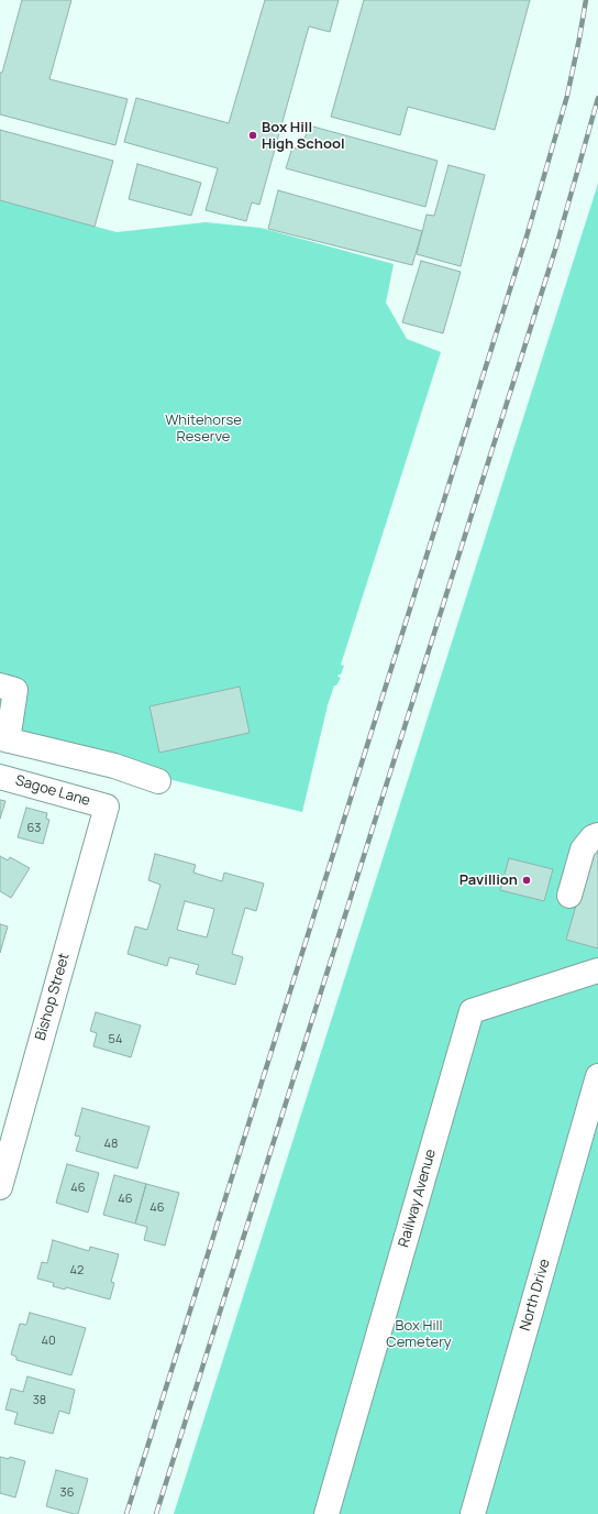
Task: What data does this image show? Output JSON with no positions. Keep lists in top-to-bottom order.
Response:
{
  "streets": {
    "street": [
      "Sagoe Lane",
      "Bishop Street",
      "Railway Avenue",
      "North Drive"
    ]
  },
  "crossings": [
    ["Sagoe Lane", "Bishop Street"]
  ],
  "parks": ["Whitehorse Reserve", "Box Hill Cemetery"],
  "places": ["Box Hill High School", "Pavillion"],
  "house_numbers": [
    "63",
    "54",
    "48",
    "46",
    "46",
    "46",
    "42",
    "40",
    "38",
    "36"
  ]
}
